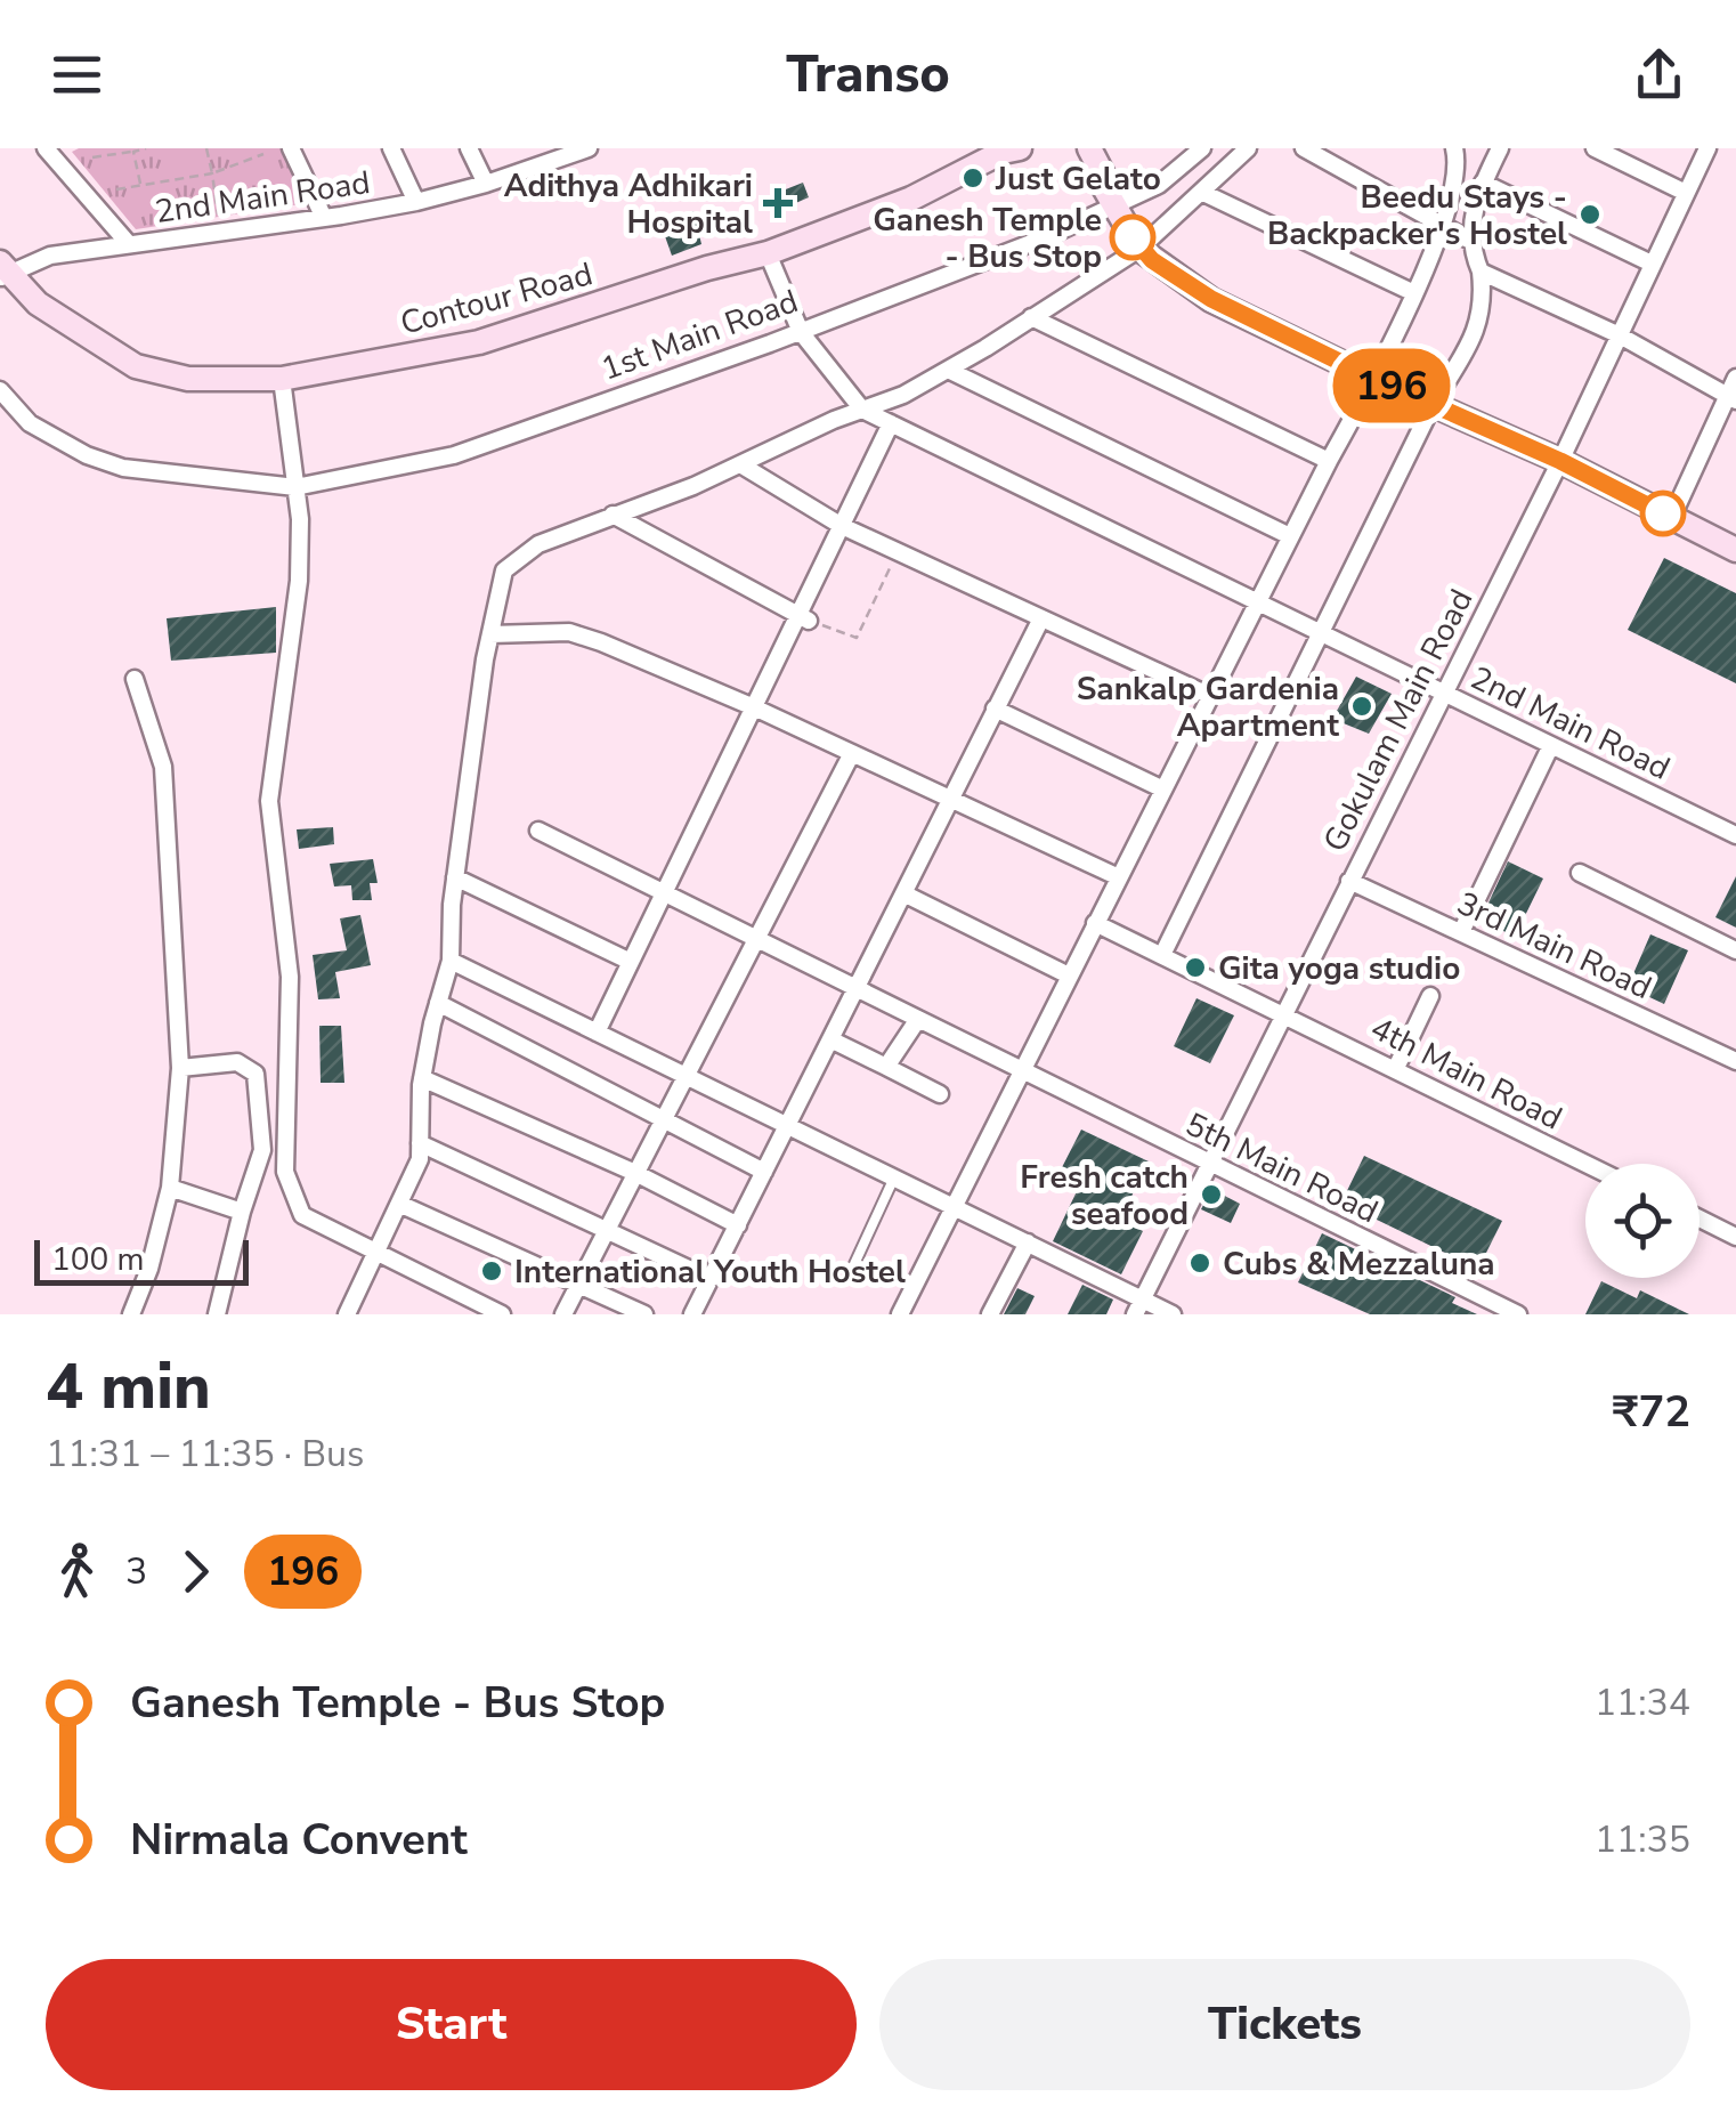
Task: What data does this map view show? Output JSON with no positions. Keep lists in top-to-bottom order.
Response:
{
  "streets": {
    "main road": ["Contour Road"],
    "street": [
      "2nd Main Road",
      "1st Main Road",
      "Gokulam Main Road",
      "3rd Main Road",
      "4th Main Road",
      "5th Main Road"
    ]
  },
  "crossings": [
    ["2nd Main Road", "Contour Road"],
    ["2nd Main Road", "Gokulam Main Road"],
    ["Gokulam Main Road", "3rd Main Road"],
    ["Gokulam Main Road", "4th Main Road"],
    ["Gokulam Main Road", "5th Main Road"]
  ],
  "places": {
    "other": [
      "Just Gelato",
      "Beedu Stays - Backpacker's Hostel",
      "Ganesh Temple - Bus Stop",
      "Sankalp Gardenia Apartment",
      "Gita yoga studio",
      "Fresh catch seafood",
      "Cubs & Mezzaluna",
      "International Youth Hostel"
    ],
    "health": ["Adithya Adhikari Hospital"]
  },
  "lines": ["bus line 196"],
  "scale_bar": "100 m",
  "page": {
    "header": "Transo",
    "on_map": "196",
    "scale": "100 m",
    "heading": ["4 min", "11:31 – 11:35 · Bus", "₹72"],
    "legs": ["3", "196"],
    "list": [
      {
        "name": "Ganesh Temple - Bus Stop",
        "value": "11:34"
      },
      {
        "name": "Nirmala Convent",
        "value": "11:35"
      }
    ],
    "buttons": ["Start", "Tickets"]
  }
}
